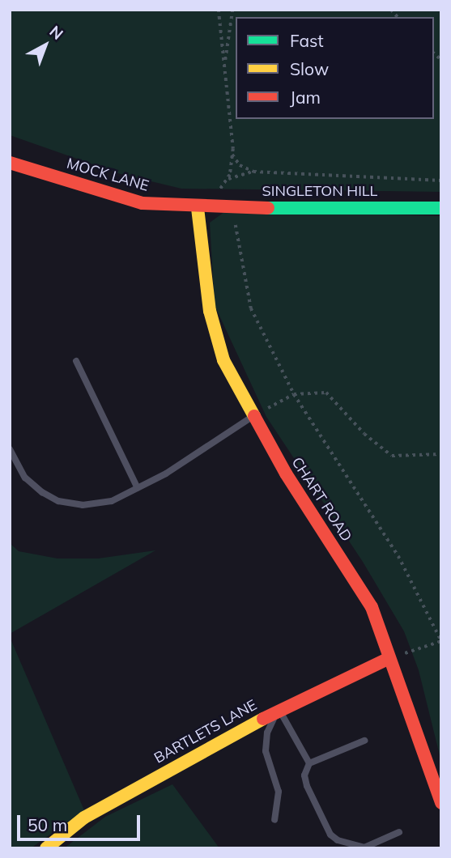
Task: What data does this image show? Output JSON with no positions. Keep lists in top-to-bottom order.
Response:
{
  "streets": {
    "street": [
      "MOCK LANE",
      "SINGLETON HILL",
      "CHART ROAD",
      "BARTLETS LANE"
    ]
  },
  "crossings": [
    ["MOCK LANE", "SINGLETON HILL"],
    ["MOCK LANE", "CHART ROAD"],
    ["SINGLETON HILL", "CHART ROAD"],
    ["CHART ROAD", "BARTLETS LANE"]
  ],
  "legend": ["Fast", "Slow", "Jam"],
  "scale_bar": "50 m",
  "north": "top right"
}
